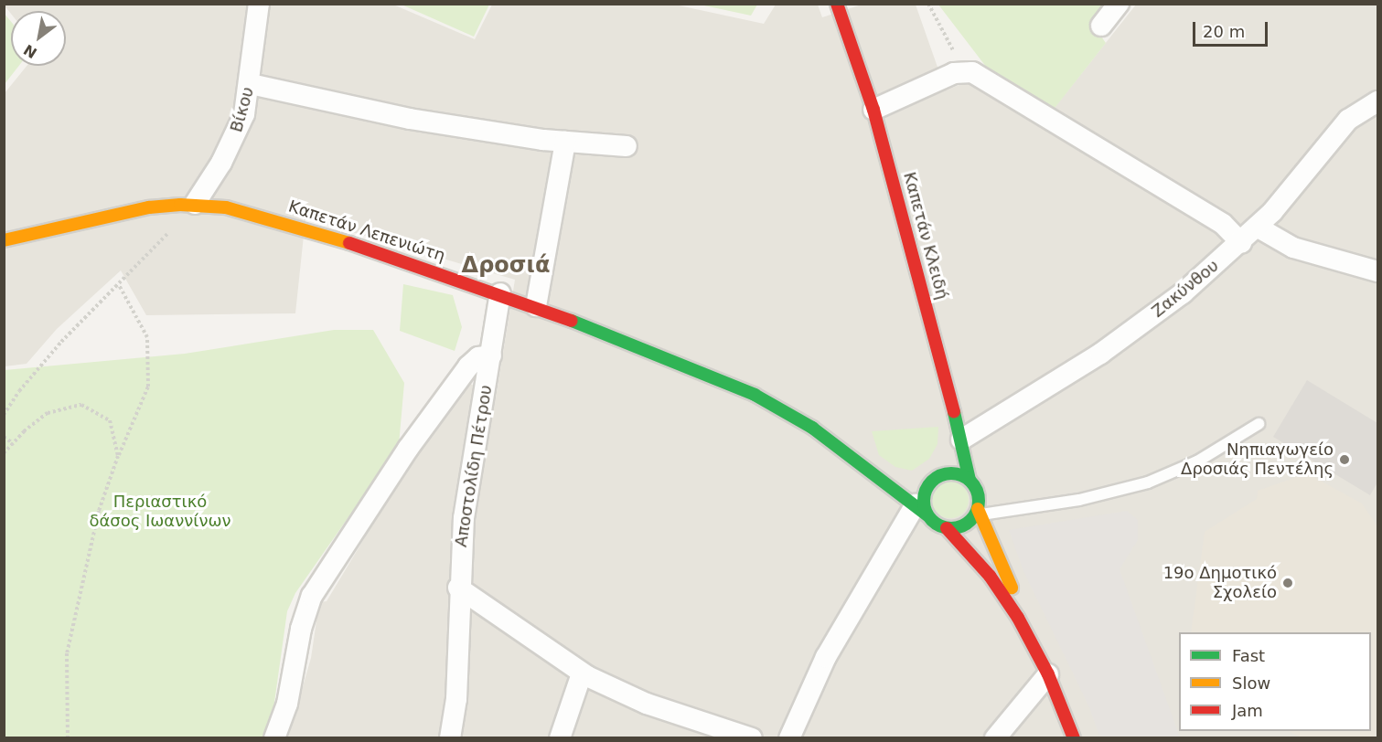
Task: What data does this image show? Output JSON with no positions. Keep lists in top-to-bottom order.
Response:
{
  "streets": {
    "street": [
      "Βίκου",
      "Καπετάν Λεπενιώτη",
      "Καπετάν Κλειδή",
      "Ζακύνθου",
      "Αποστολίδη Πέτρου"
    ]
  },
  "crossings": [
    ["Βίκου", "Καπετάν Λεπενιώτη"],
    ["Καπετάν Λεπενιώτη", "Καπετάν Κλειδή"],
    ["Καπετάν Λεπενιώτη", "Αποστολίδη Πέτρου"],
    ["Καπετάν Κλειδή", "Ζακύνθου"]
  ],
  "districts": ["Δροσιά"],
  "parks": ["Περιαστικό δάσος Ιωαννίνων"],
  "places": ["Νηπιαγωγείο Δροσιάς Πεντέλης", "19ο Δημοτικό Σχολείο"],
  "legend": ["Fast", "Slow", "Jam"],
  "scale_bar": "20 m",
  "north": "bottom left"
}
